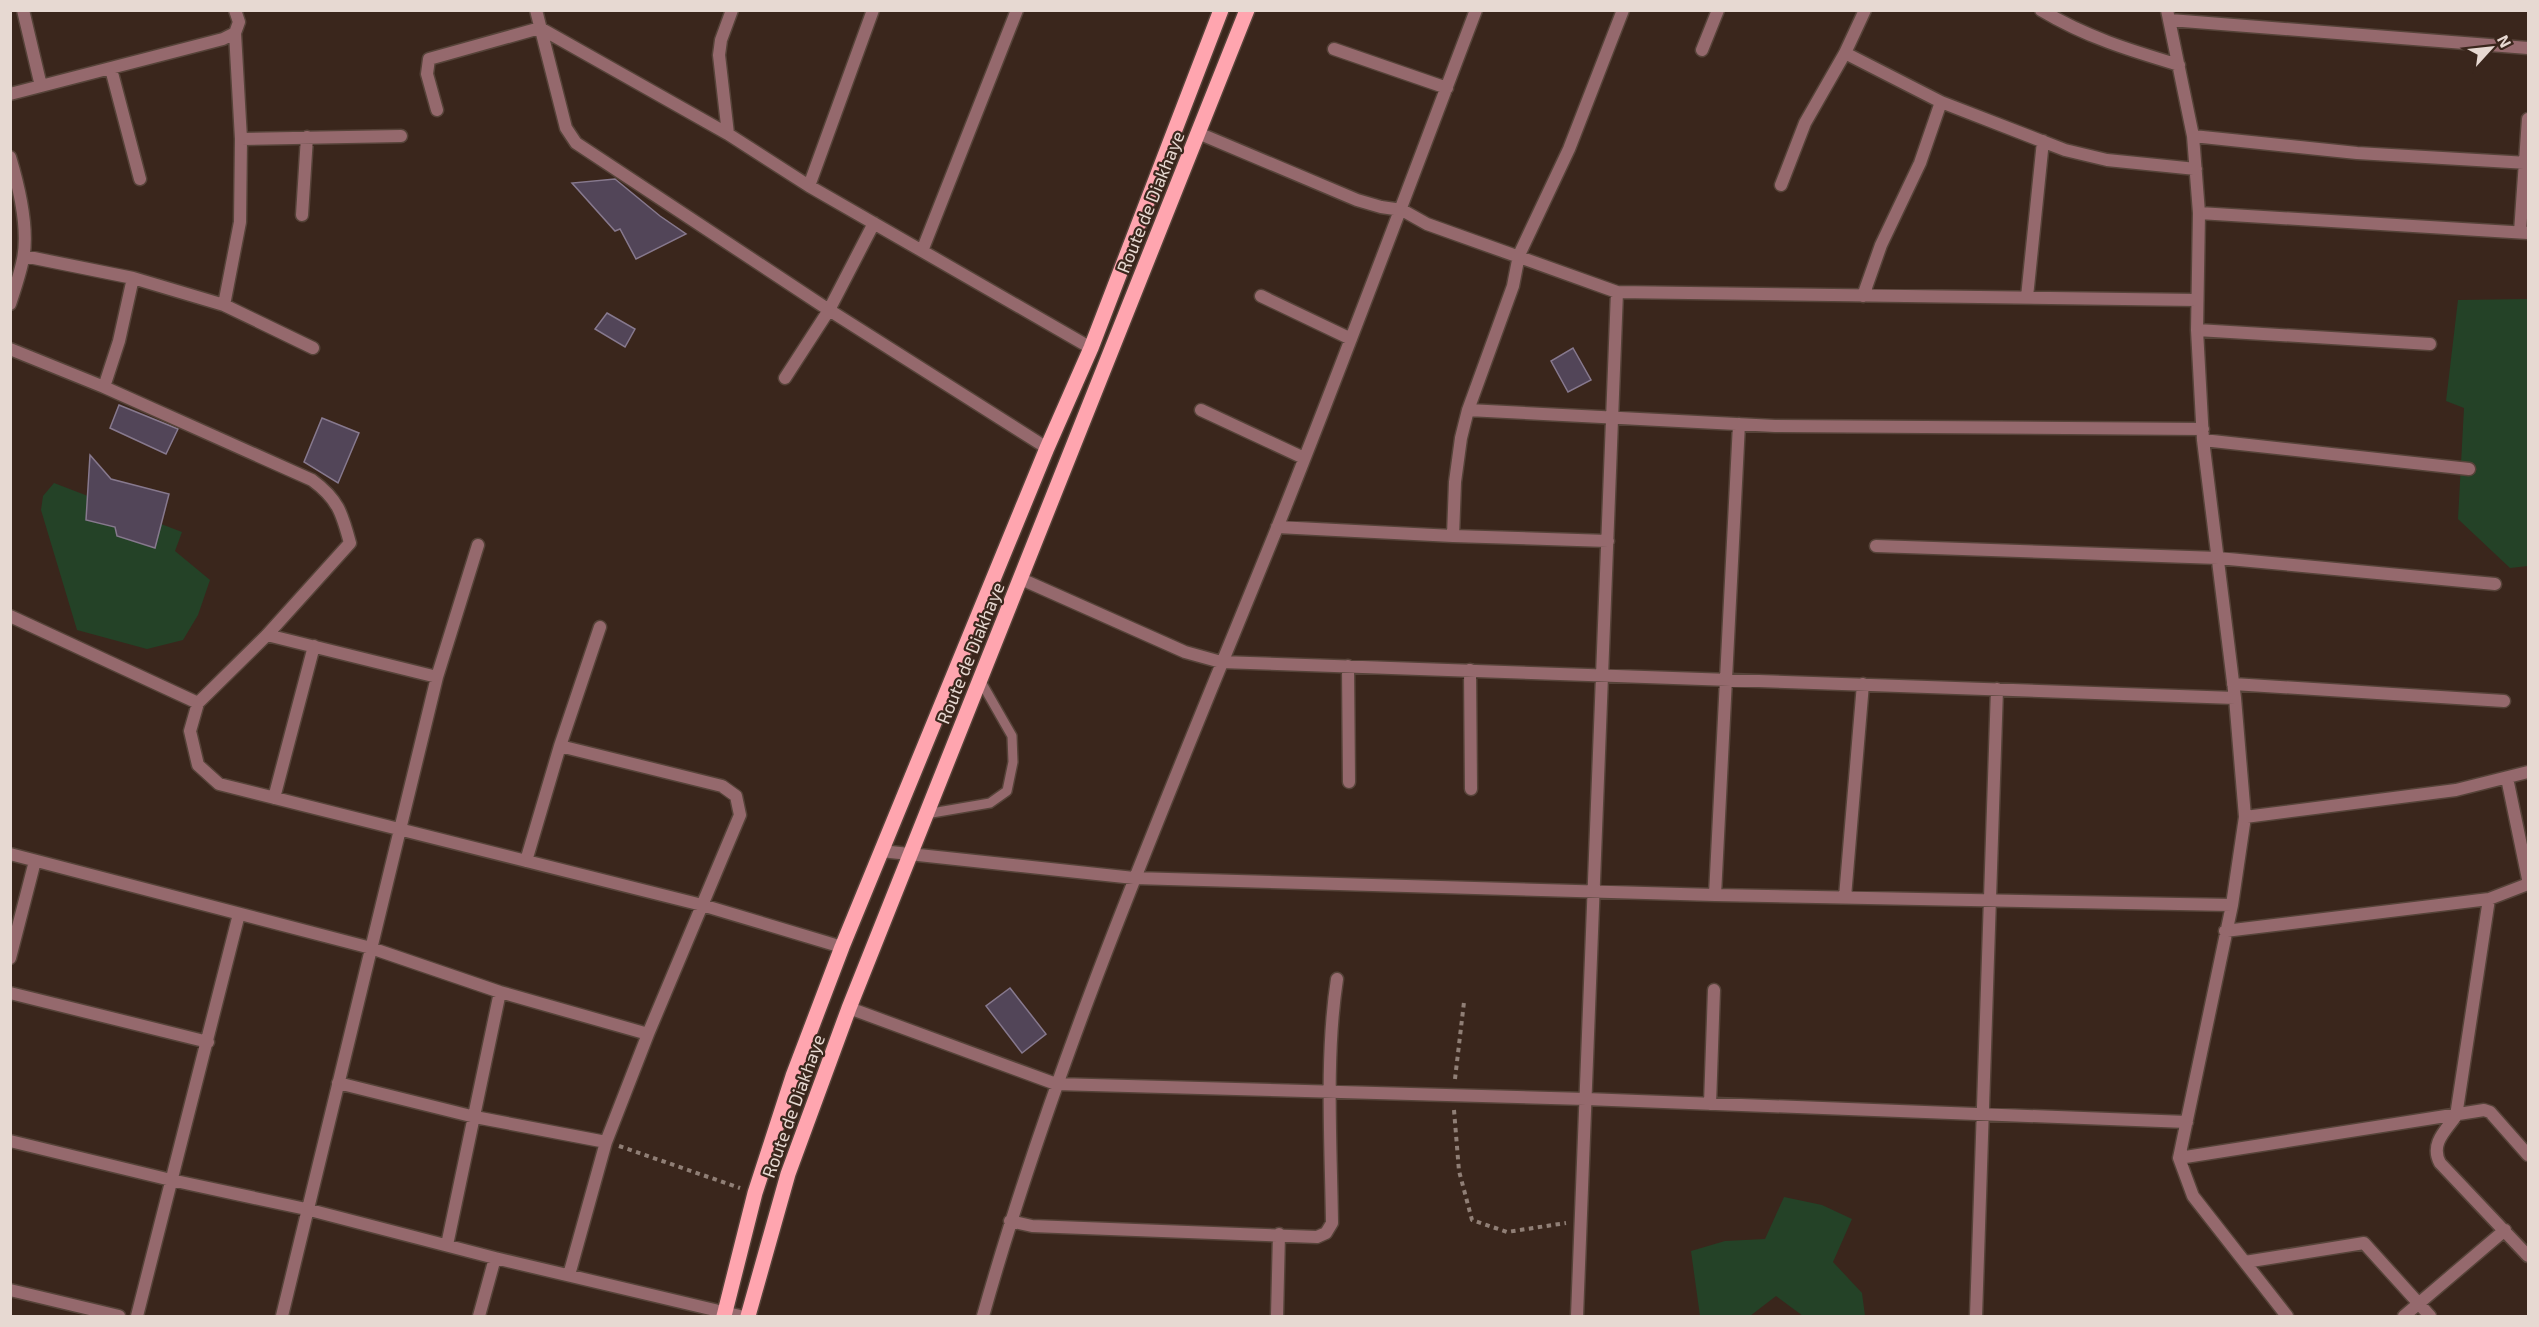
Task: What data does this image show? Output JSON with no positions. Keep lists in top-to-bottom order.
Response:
{
  "streets": {
    "main road": ["Route de Diakhaye"]
  },
  "north": "top right"
}
